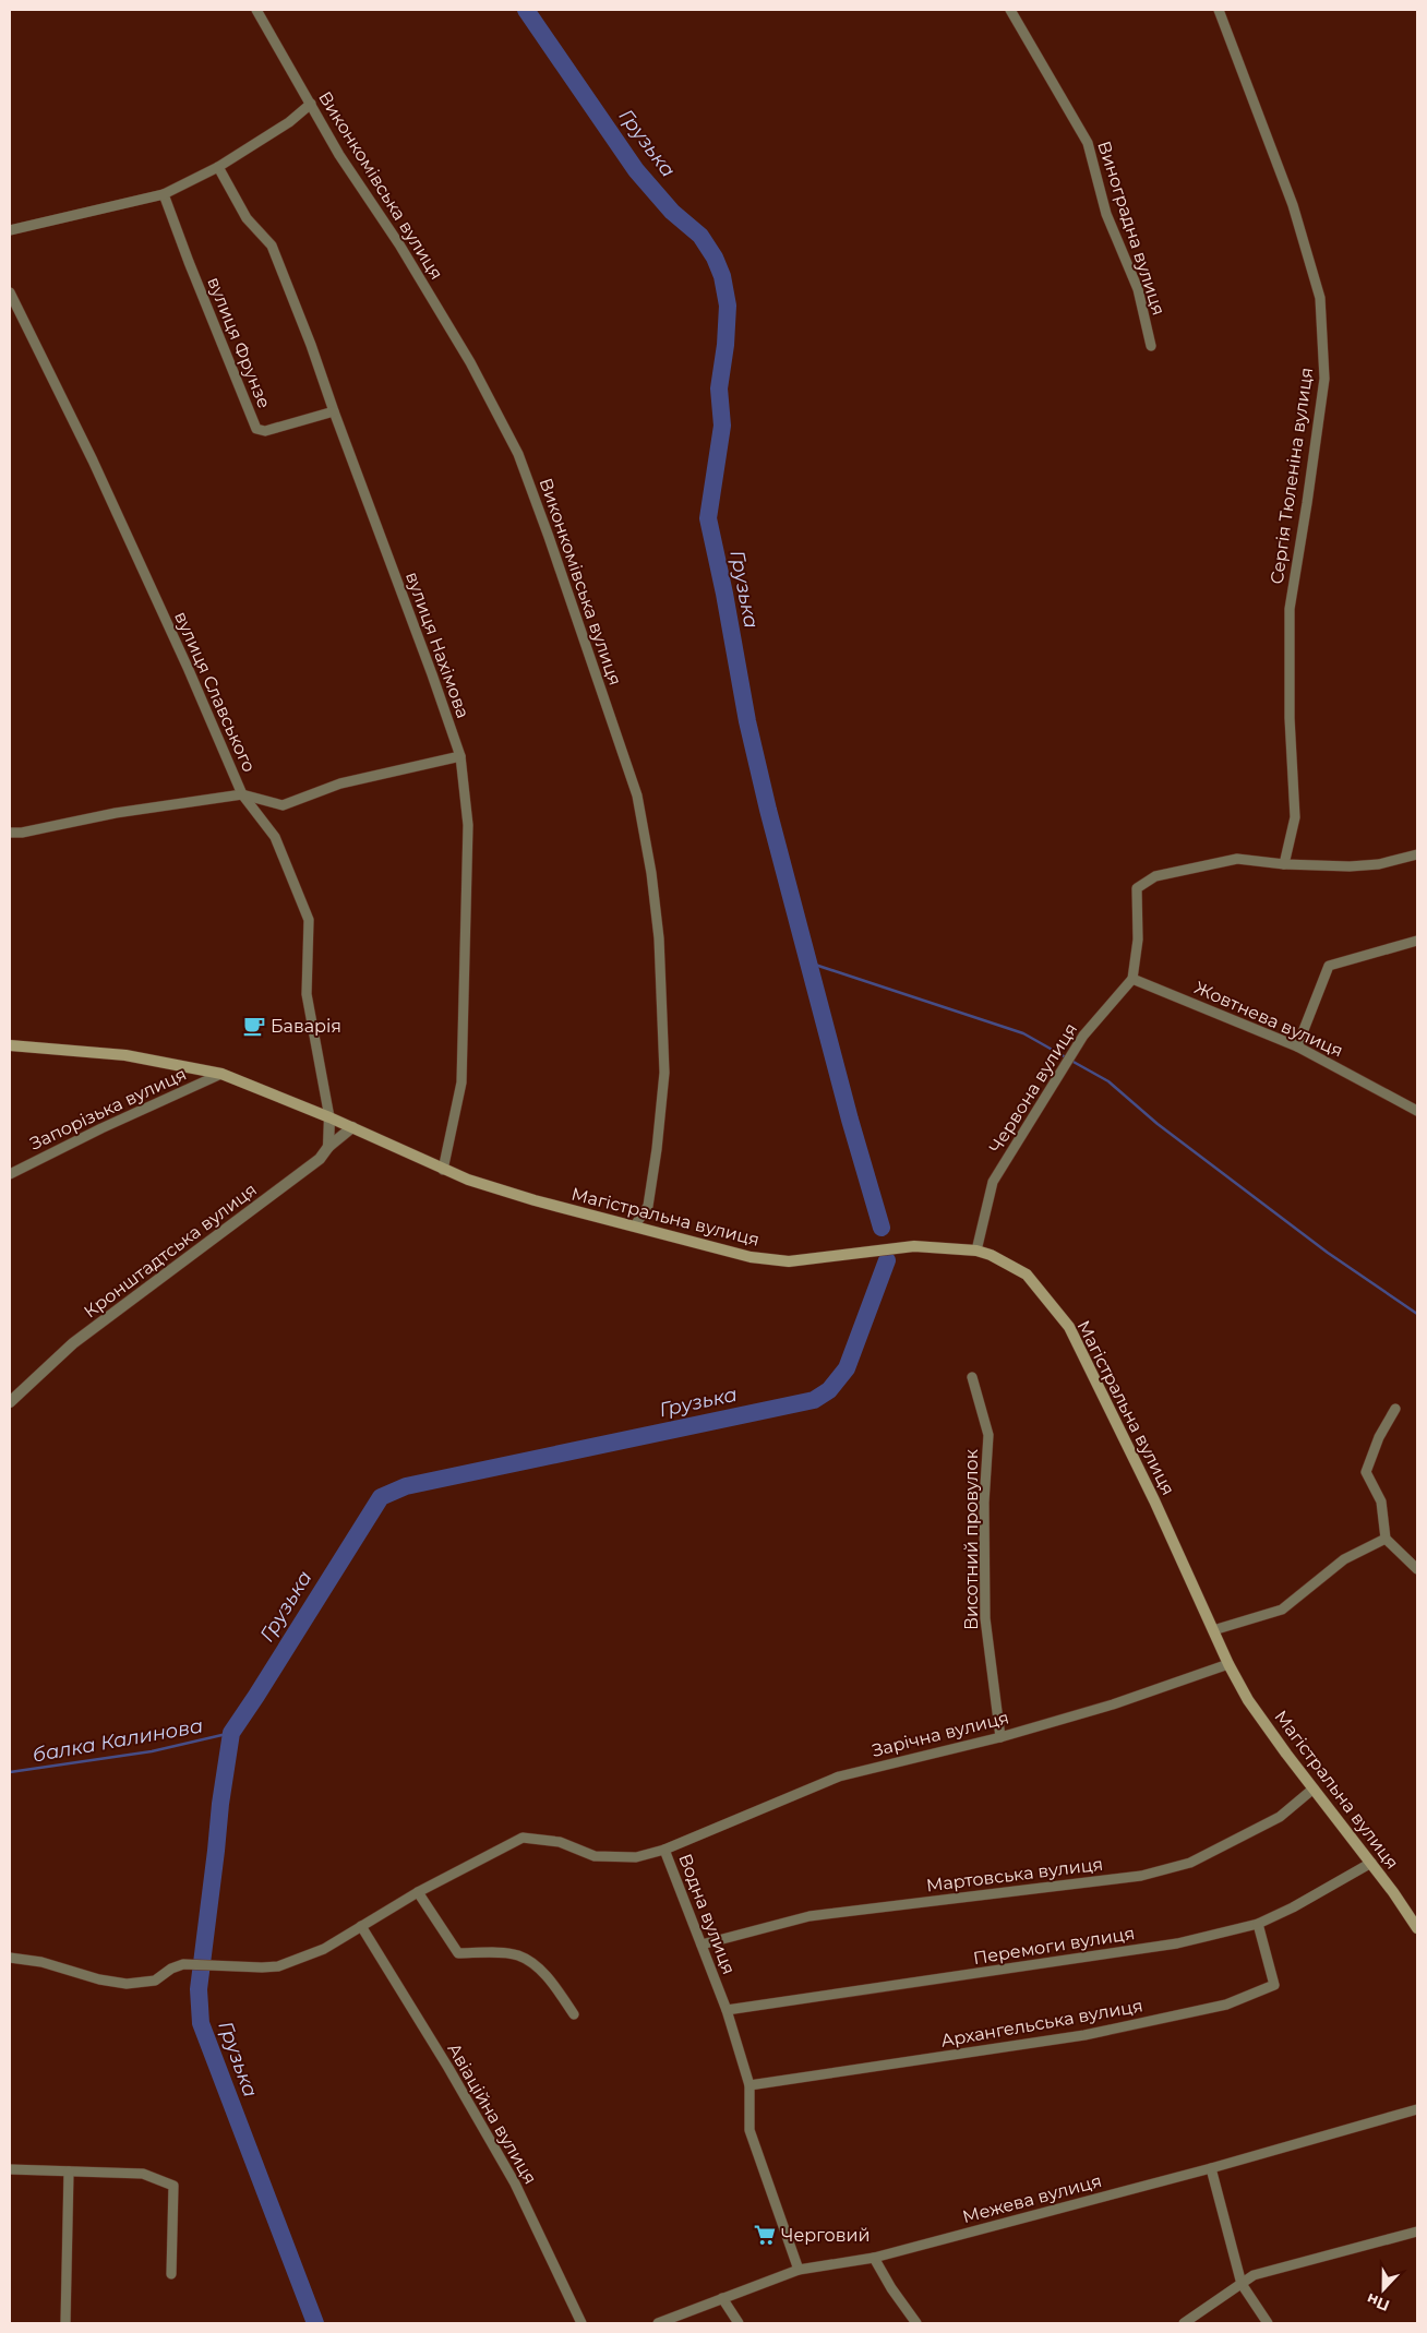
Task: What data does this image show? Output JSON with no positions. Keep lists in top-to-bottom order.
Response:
{
  "streets": {
    "main road": ["Магістральна вулиця"],
    "street": [
      "Виконкомівська вулиця",
      "Виноградна вулиця",
      "вулиця Фрунзе",
      "Сергія Тюленіна вулиця",
      "вулиця Нахімова",
      "вулиця Славського",
      "Жовтнева вулиця",
      "Червона вулиця",
      "Запорізька вулиця",
      "Кронштадтська вулиця",
      "Висотний провулок",
      "Зарічна вулиця",
      "Мартовська вулиця",
      "Водна вулиця",
      "Перемоги вулиця",
      "Архангельська вулиця",
      "Авіаційна вулиця",
      "Межева вулиця"
    ]
  },
  "crossings": [
    ["Виконкомівська вулиця", "Магістральна вулиця"],
    ["вулиця Фрунзе", "вулиця Нахімова"],
    ["вулиця Нахімова", "Магістральна вулиця"],
    ["вулиця Славського", "Магістральна вулиця"],
    ["Жовтнева вулиця", "Червона вулиця"],
    ["Червона вулиця", "Магістральна вулиця"],
    ["Запорізька вулиця", "Магістральна вулиця"],
    ["Магістральна вулиця", "Кронштадтська вулиця"],
    ["Магістральна вулиця", "Зарічна вулиця"],
    ["Магістральна вулиця", "Мартовська вулиця"],
    ["Магістральна вулиця", "Перемоги вулиця"],
    ["Висотний провулок", "Зарічна вулиця"],
    ["Зарічна вулиця", "Водна вулиця"],
    ["Мартовська вулиця", "Водна вулиця"],
    ["Водна вулиця", "Перемоги вулиця"],
    ["Водна вулиця", "Архангельська вулиця"],
    ["Водна вулиця", "Авіаційна вулиця"],
    ["Водна вулиця", "Межева вулиця"],
    ["Перемоги вулиця", "Архангельська вулиця"]
  ],
  "water": ["Грузька", "балка Калинова"],
  "places": {
    "cafe": ["Баварія"],
    "supermarket": ["Черговий"]
  },
  "north": "bottom"
}
